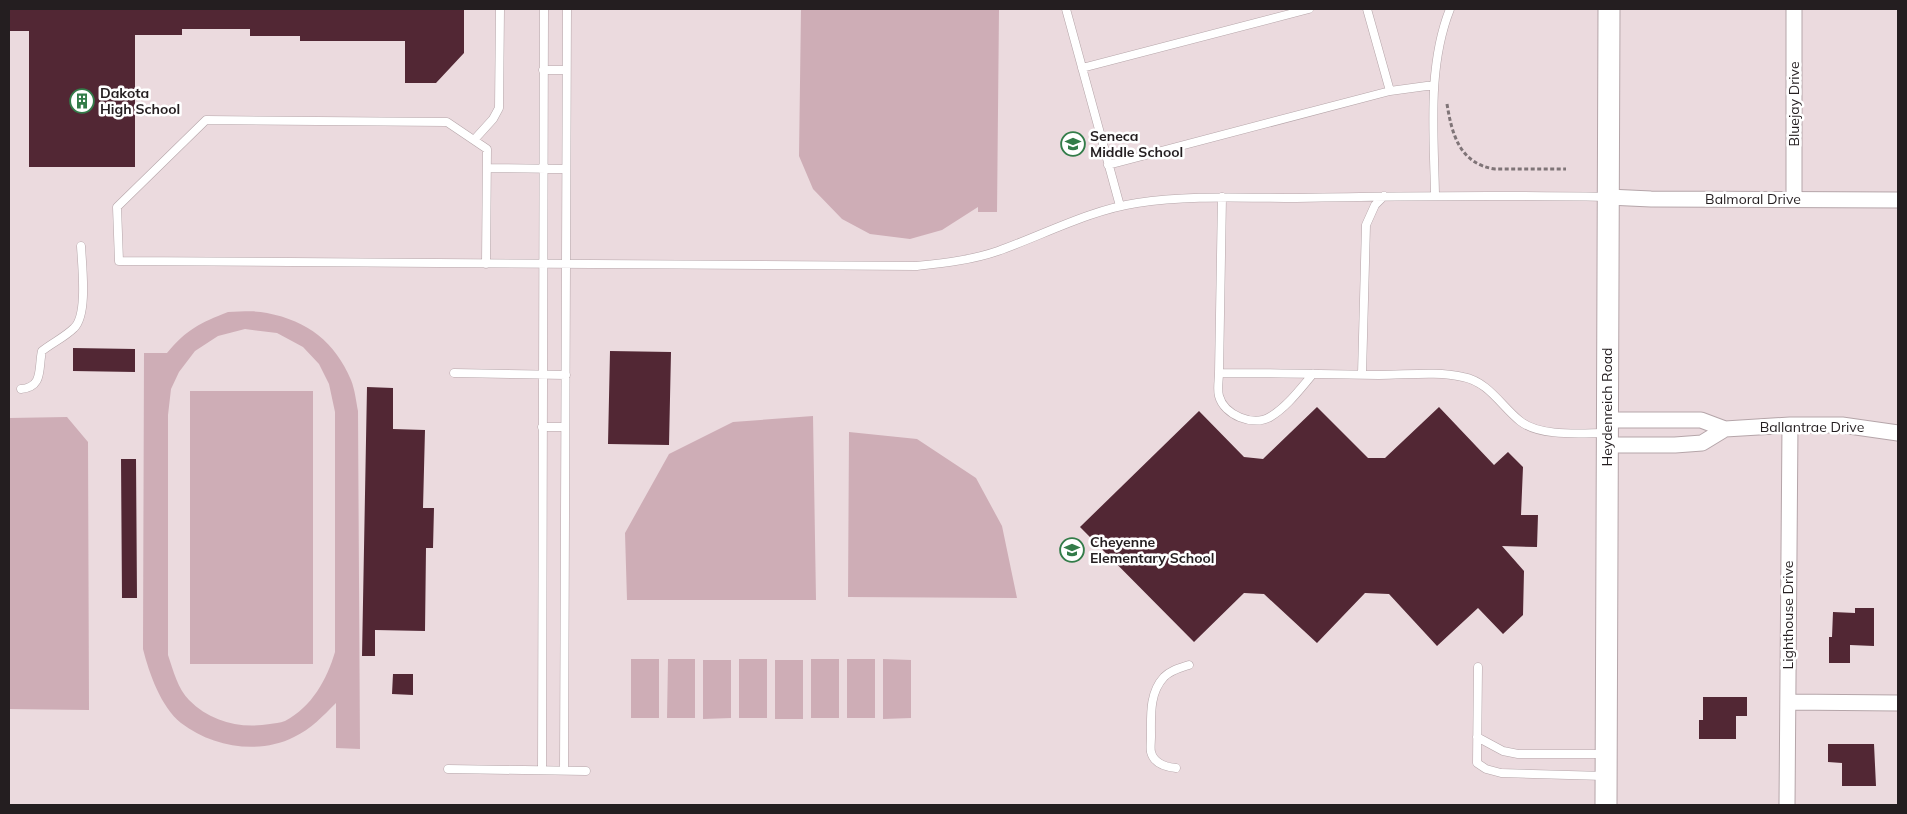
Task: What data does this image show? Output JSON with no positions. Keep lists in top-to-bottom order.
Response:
{
  "streets": {
    "street": [
      "Bluejay Drive",
      "Balmoral Drive",
      "Heydenreich Road",
      "Ballantrae Drive",
      "Lighthouse Drive"
    ]
  },
  "crossings": [
    ["Bluejay Drive", "Balmoral Drive"],
    ["Balmoral Drive", "Heydenreich Road"],
    ["Heydenreich Road", "Ballantrae Drive"],
    ["Ballantrae Drive", "Lighthouse Drive"]
  ],
  "places": {
    "building": ["Dakota High School"],
    "school or university": ["Seneca Middle School", "Cheyenne Elementary School"]
  }
}
